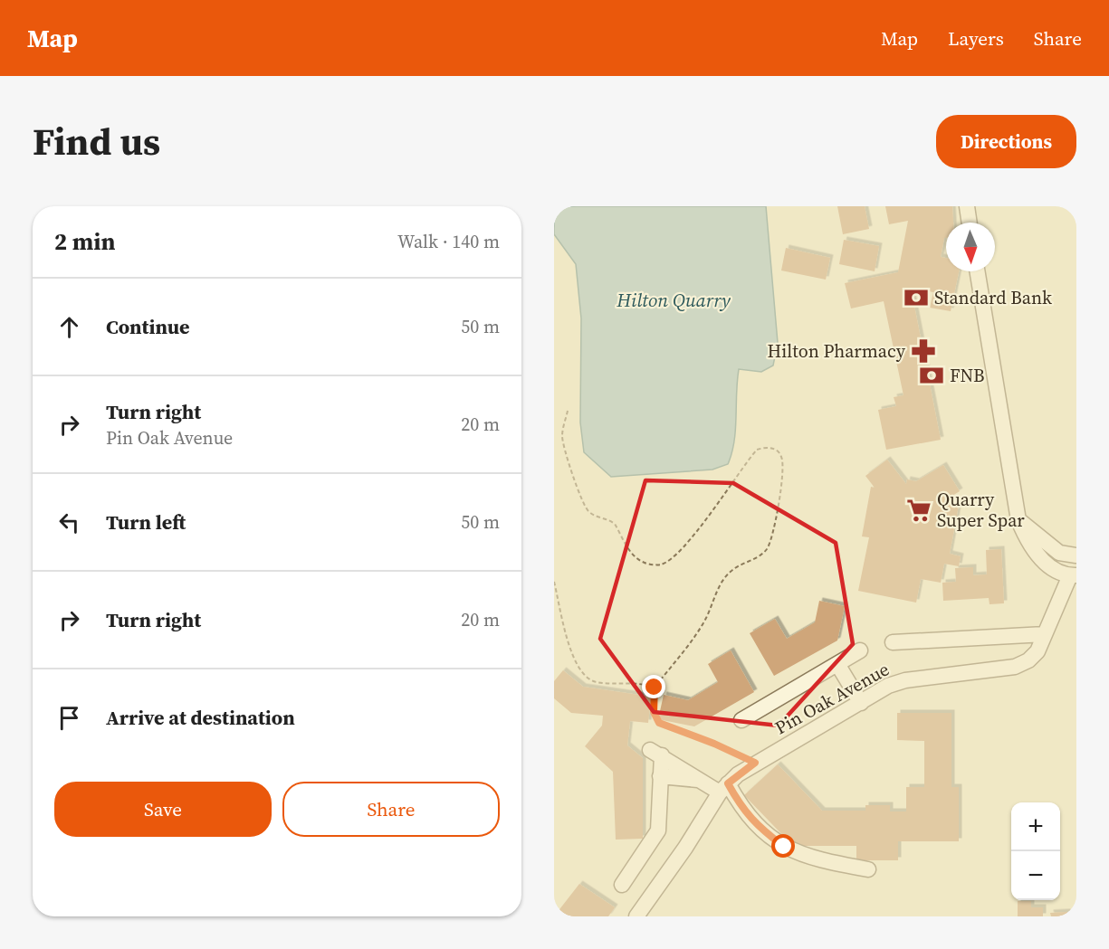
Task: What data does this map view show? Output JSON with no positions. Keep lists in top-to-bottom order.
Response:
{
  "streets": {
    "street": ["Pin Oak Avenue"]
  },
  "water": ["Hilton Quarry"],
  "places": {
    "bank": ["Standard Bank", "FNB"],
    "pharmacy": ["Hilton Pharmacy"],
    "supermarket": ["Quarry Super Spar"]
  },
  "north": "bottom",
  "page": {
    "header": "Map",
    "nav": ["Map", "Layers", "Share"],
    "title": "Find us",
    "buttons": [
      "Directions",
      ["Save", "Share"]
    ],
    "heading": ["2 min", "Walk · 140 m"],
    "list": [
      ["Continue", "50 m"],
      ["Turn right", "Pin Oak Avenue", "20 m"],
      ["Turn left", "50 m"],
      ["Turn right", "20 m"],
      "Arrive at destination"
    ],
    "map_buttons": ["+", "−"]
  }
}
